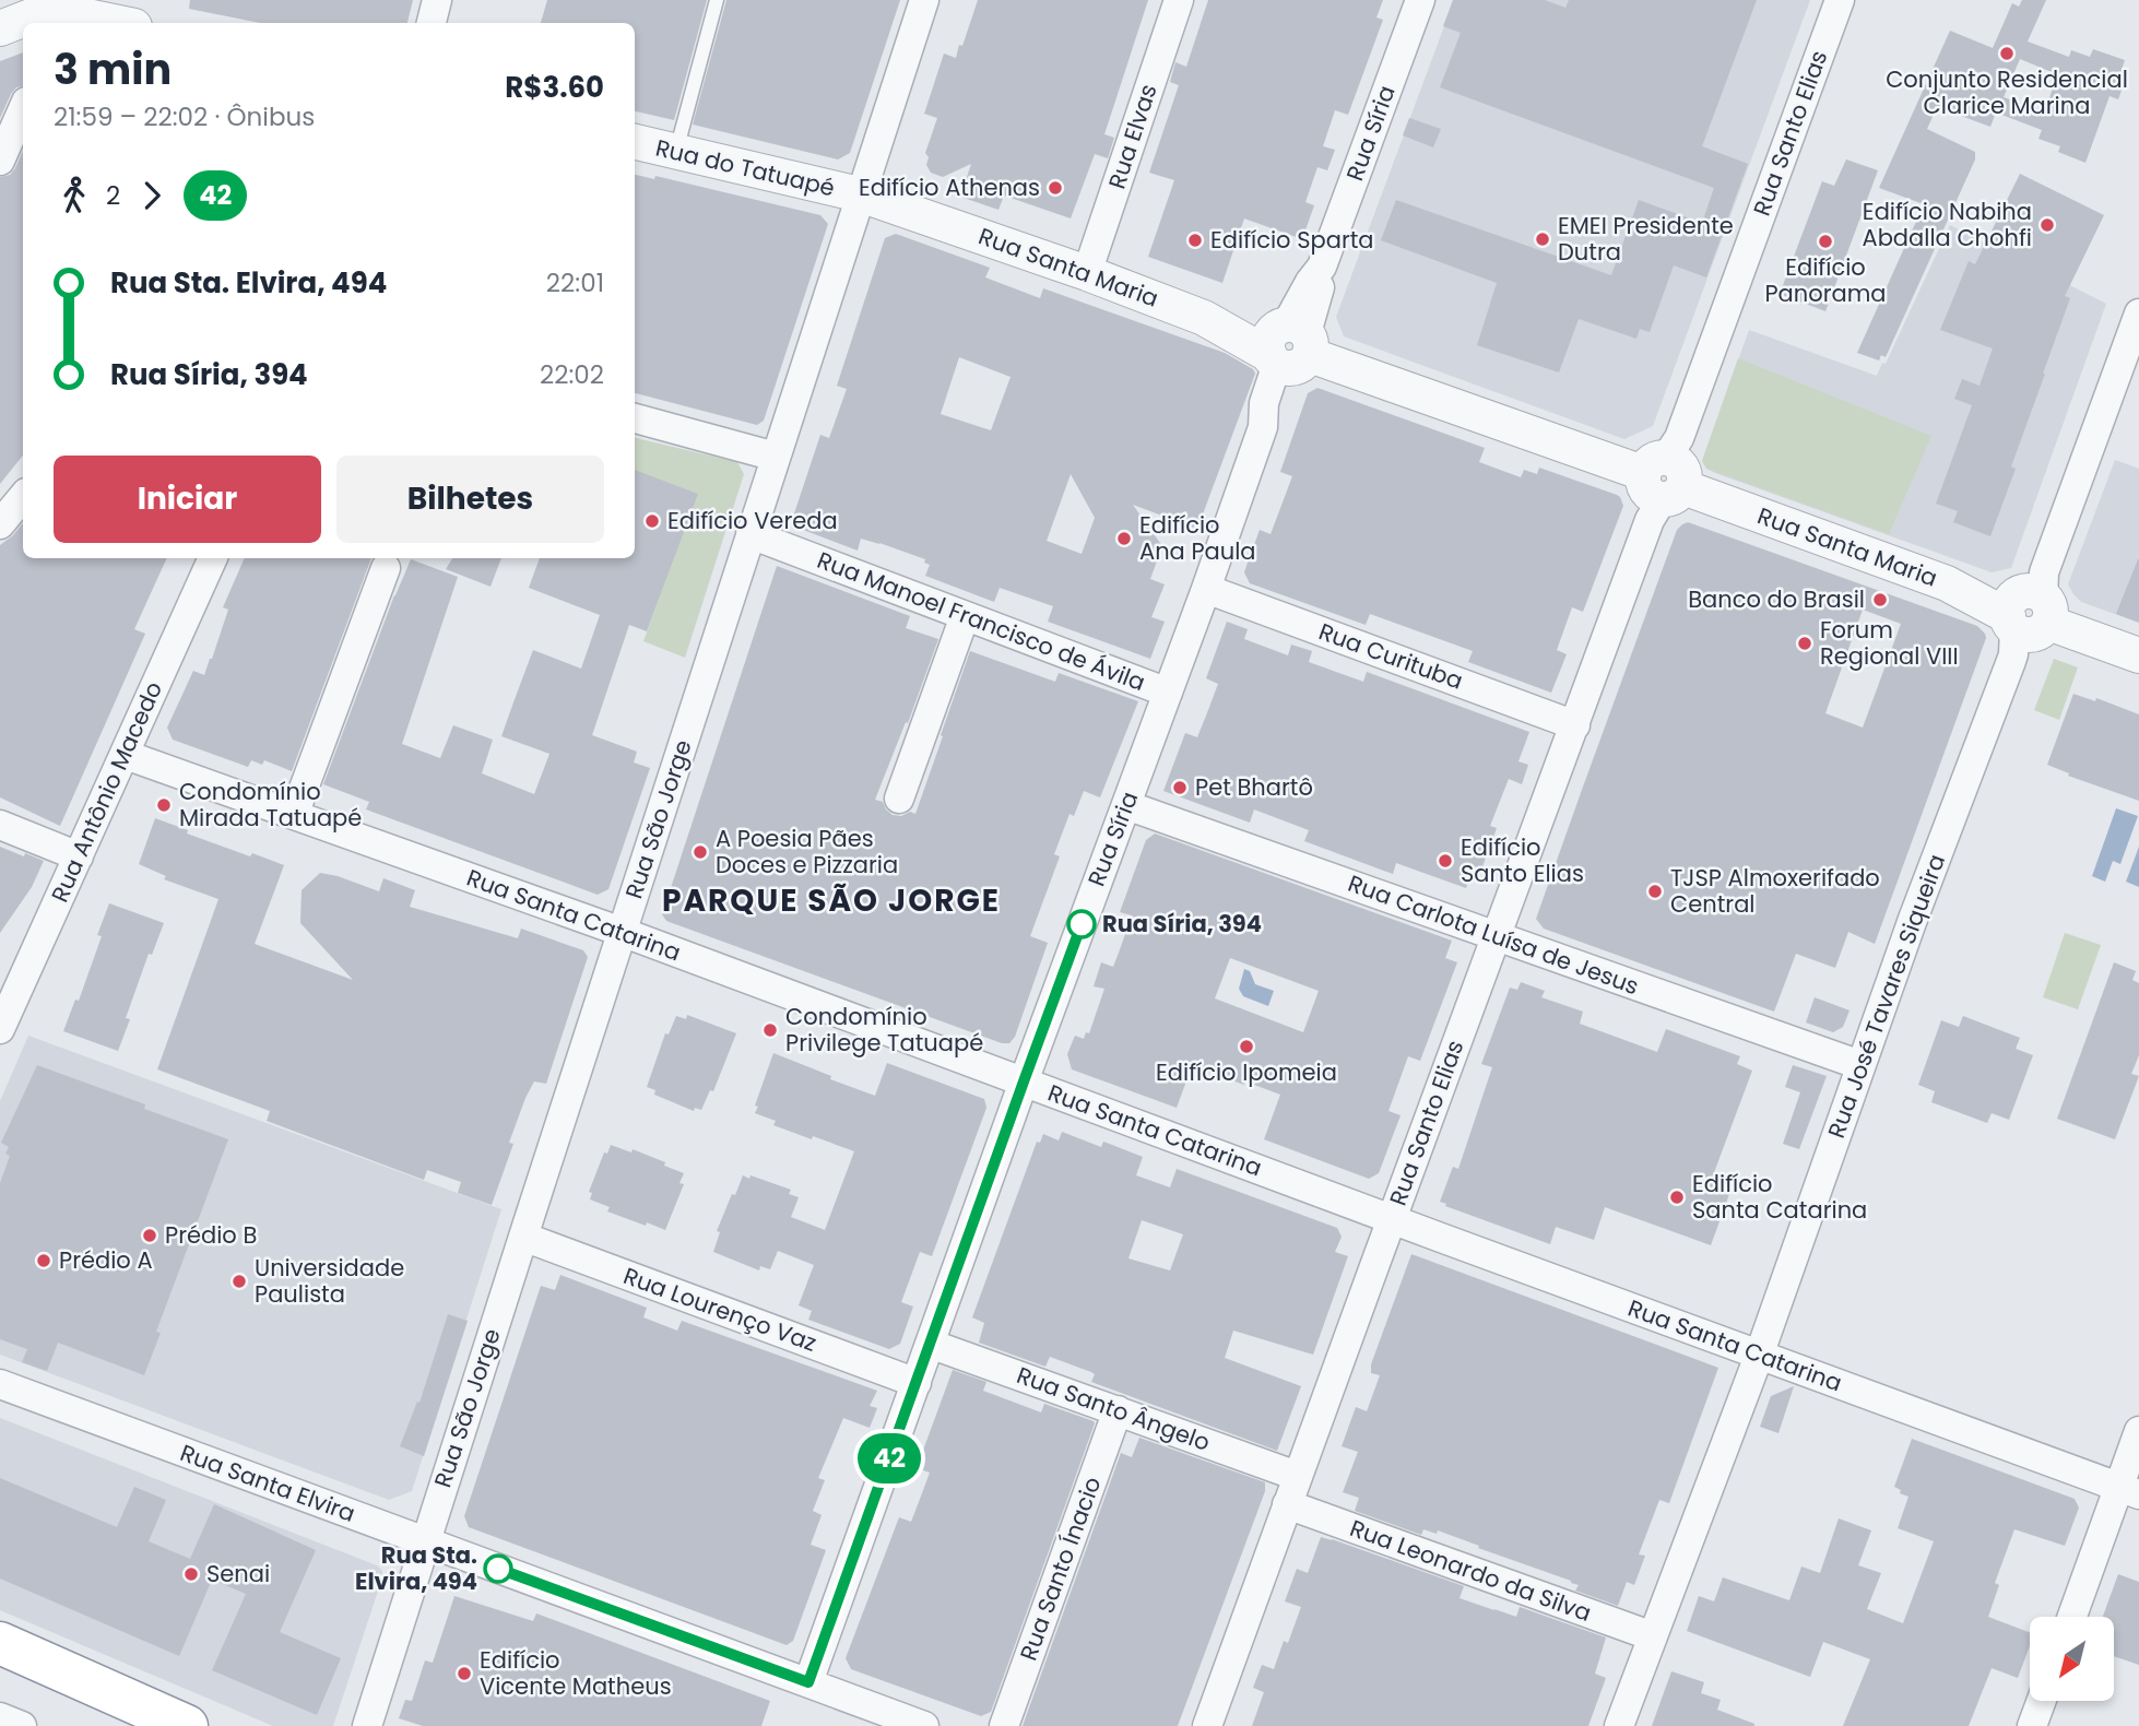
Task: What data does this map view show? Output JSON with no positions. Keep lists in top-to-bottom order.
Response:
{
  "streets": {
    "street": [
      "Rua Síria",
      "Rua Santo Elias",
      "Rua Elvas",
      "Rua do Tatuapé",
      "Rua Santa Maria",
      "Rua Manoel Francisco de Ávila",
      "Rua Curituba",
      "Rua Antônio Macedo",
      "Rua São Jorge",
      "Rua Santa Catarina",
      "Rua Carlota Luísa de Jesus",
      "Rua José Tavares Siqueira",
      "Rua Lourenço Vaz",
      "Rua Santo Ângelo",
      "Rua Santa Elvira",
      "Rua Santo Ínacio",
      "Rua Leonardo da Silva"
    ]
  },
  "crossings": [
    ["Rua Síria", "Rua Santa Maria"],
    ["Rua Síria", "Rua Manoel Francisco de Ávila"],
    ["Rua Síria", "Rua Curituba"],
    ["Rua Síria", "Rua Santa Catarina"],
    ["Rua Síria", "Rua Carlota Luísa de Jesus"],
    ["Rua Síria", "Rua Lourenço Vaz"],
    ["Rua Síria", "Rua Santo Ângelo"],
    ["Rua Síria", "Rua Santa Elvira"],
    ["Rua Santo Elias", "Rua Santa Maria"],
    ["Rua Santo Elias", "Rua Curituba"],
    ["Rua Santo Elias", "Rua Santa Catarina"],
    ["Rua Santo Elias", "Rua Carlota Luísa de Jesus"],
    ["Rua Santo Elias", "Rua Santo Ângelo"],
    ["Rua Santo Elias", "Rua Leonardo da Silva"],
    ["Rua Elvas", "Rua Santa Maria"],
    ["Rua do Tatuapé", "Rua Santa Maria"],
    ["Rua do Tatuapé", "Rua São Jorge"],
    ["Rua Santa Maria", "Rua São Jorge"],
    ["Rua Santa Maria", "Rua José Tavares Siqueira"],
    ["Rua Manoel Francisco de Ávila", "Rua São Jorge"],
    ["Rua Antônio Macedo", "Rua Santa Catarina"],
    ["Rua São Jorge", "Rua Santa Catarina"],
    ["Rua São Jorge", "Rua Lourenço Vaz"],
    ["Rua São Jorge", "Rua Santa Elvira"],
    ["Rua Santa Catarina", "Rua José Tavares Siqueira"],
    ["Rua Carlota Luísa de Jesus", "Rua José Tavares Siqueira"],
    ["Rua José Tavares Siqueira", "Rua Leonardo da Silva"],
    ["Rua Santo Ângelo", "Rua Santo Ínacio"]
  ],
  "districts": ["PARQUE SÃO JORGE"],
  "places": [
    "Conjunto Residencial Clarice Marina",
    "Edifício Athenas",
    "Edifício Nabiha Abdalla Chohfi",
    "EMEI Presidente Dutra",
    "Edifício Sparta",
    "Edifício Panorama",
    "Edifício Vereda",
    "Edifício Ana Paula",
    "Banco do Brasil",
    "Forum Regional VIII",
    "Pet Bhartô",
    "Condomínio Mirada Tatuapé",
    "A Poesia Pães Doces e Pizzaria",
    "Edifício Santo Elias",
    "TJSP Almoxerifado Central",
    "Rua Síria, 394",
    "Condomínio Privilege Tatuapé",
    "Edifício Ipomeia",
    "Edifício Santa Catarina",
    "Prédio B",
    "Prédio A",
    "Universidade Paulista",
    "Rua Sta. Elvira, 494",
    "Senai",
    "Edifício Vicente Matheus"
  ],
  "lines": ["bus line 42"],
  "north": "bottom left",
  "page": {
    "on_map": "42",
    "heading": ["3 min", "21:59 – 22:02 · Ônibus", "R$3.60"],
    "legs": ["2", "42"],
    "list": [
      {
        "name": "Rua Sta. Elvira, 494",
        "value": "22:01"
      },
      {
        "name": "Rua Síria, 394",
        "value": "22:02"
      }
    ],
    "buttons": ["Iniciar", "Bilhetes"]
  }
}
